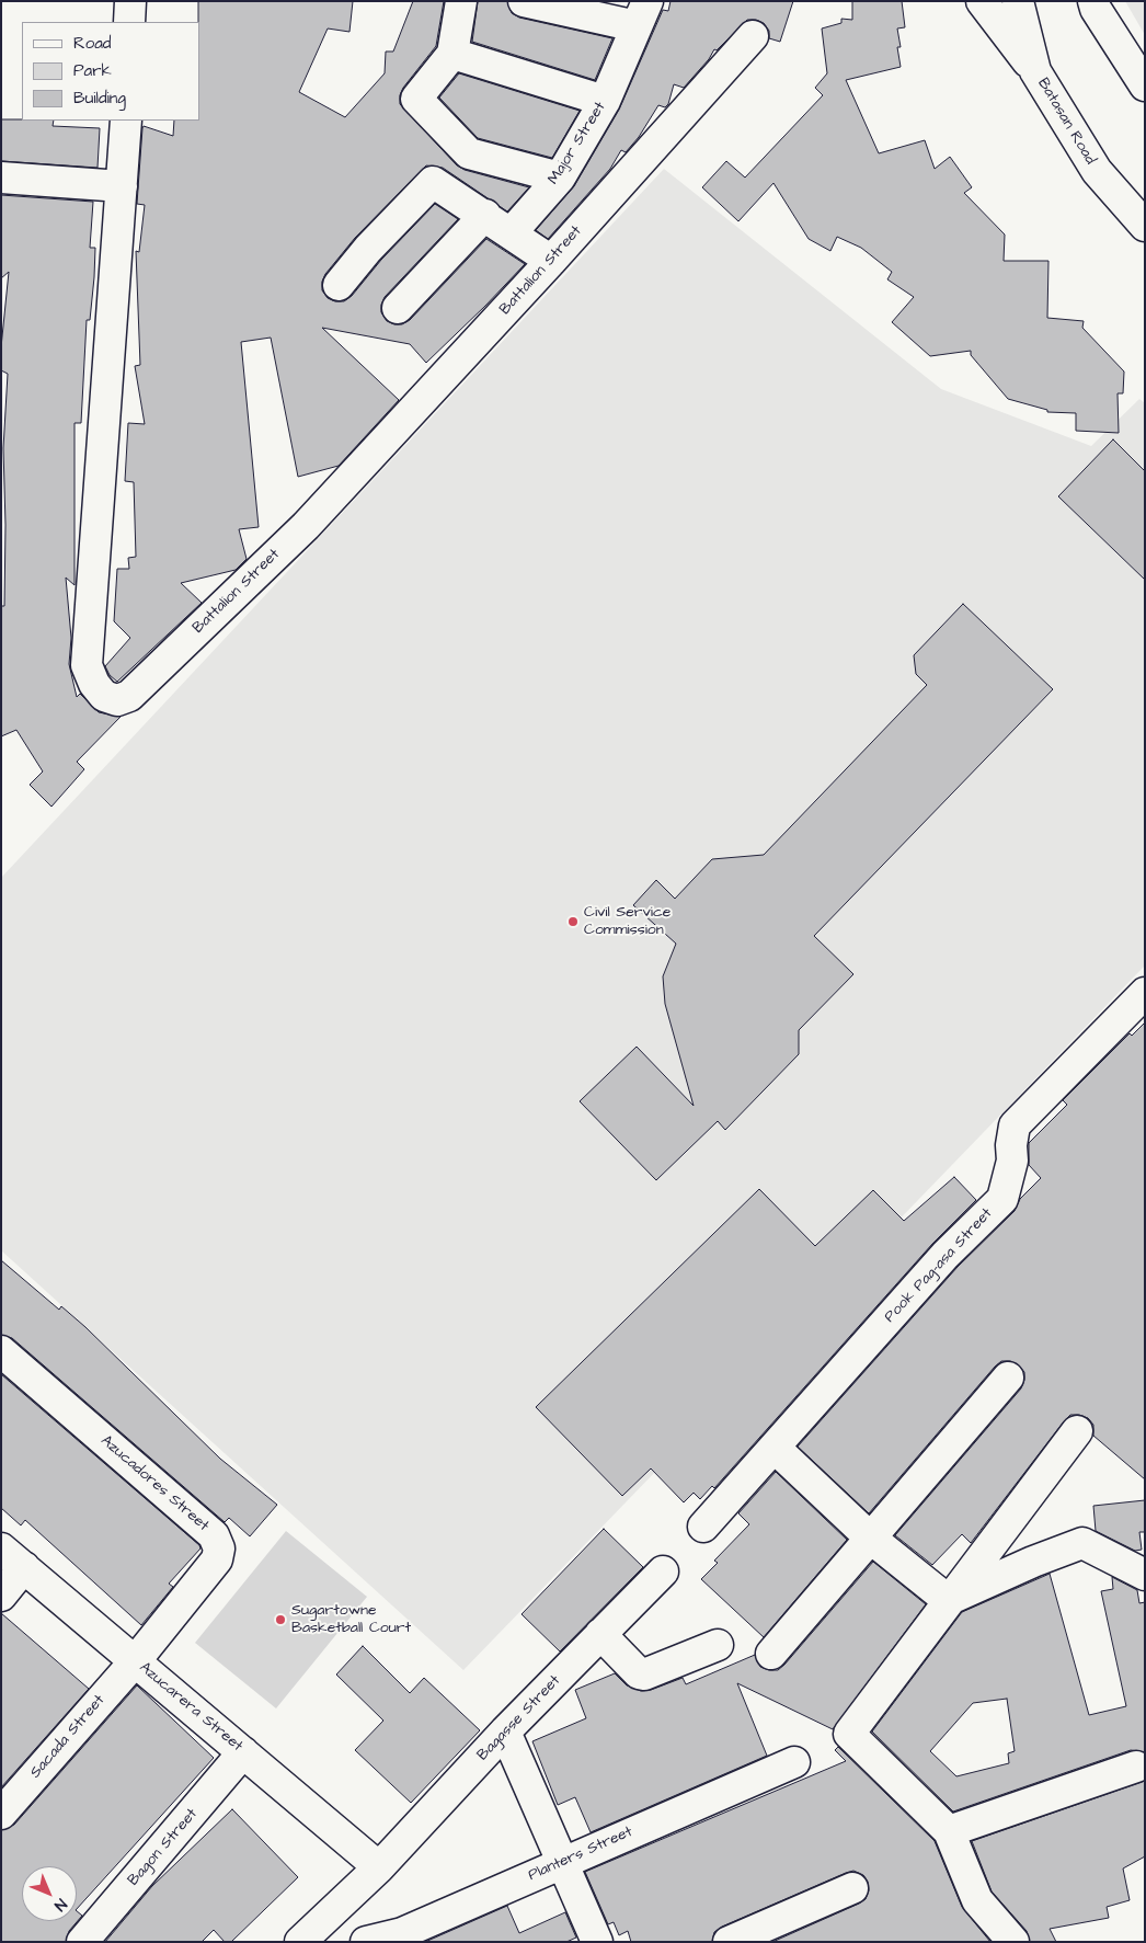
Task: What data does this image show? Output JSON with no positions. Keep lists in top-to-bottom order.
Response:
{
  "streets": {
    "street": [
      "Batasan Road",
      "Major Street",
      "Battalion Street",
      "Pook Pag-asa Street",
      "Azucadores Street",
      "Azucarera Street",
      "Bagasse Street",
      "Sacada Street",
      "Bagon Street",
      "Planters Street"
    ]
  },
  "crossings": [
    ["Azucadores Street", "Azucarera Street"],
    ["Azucadores Street", "Sacada Street"],
    ["Azucarera Street", "Bagasse Street"],
    ["Azucarera Street", "Sacada Street"],
    ["Azucarera Street", "Bagon Street"]
  ],
  "places": ["Civil Service Commission", "Sugartowne Basketball Court"],
  "legend": ["Road", "Park", "Building"],
  "north": "bottom right"
}
